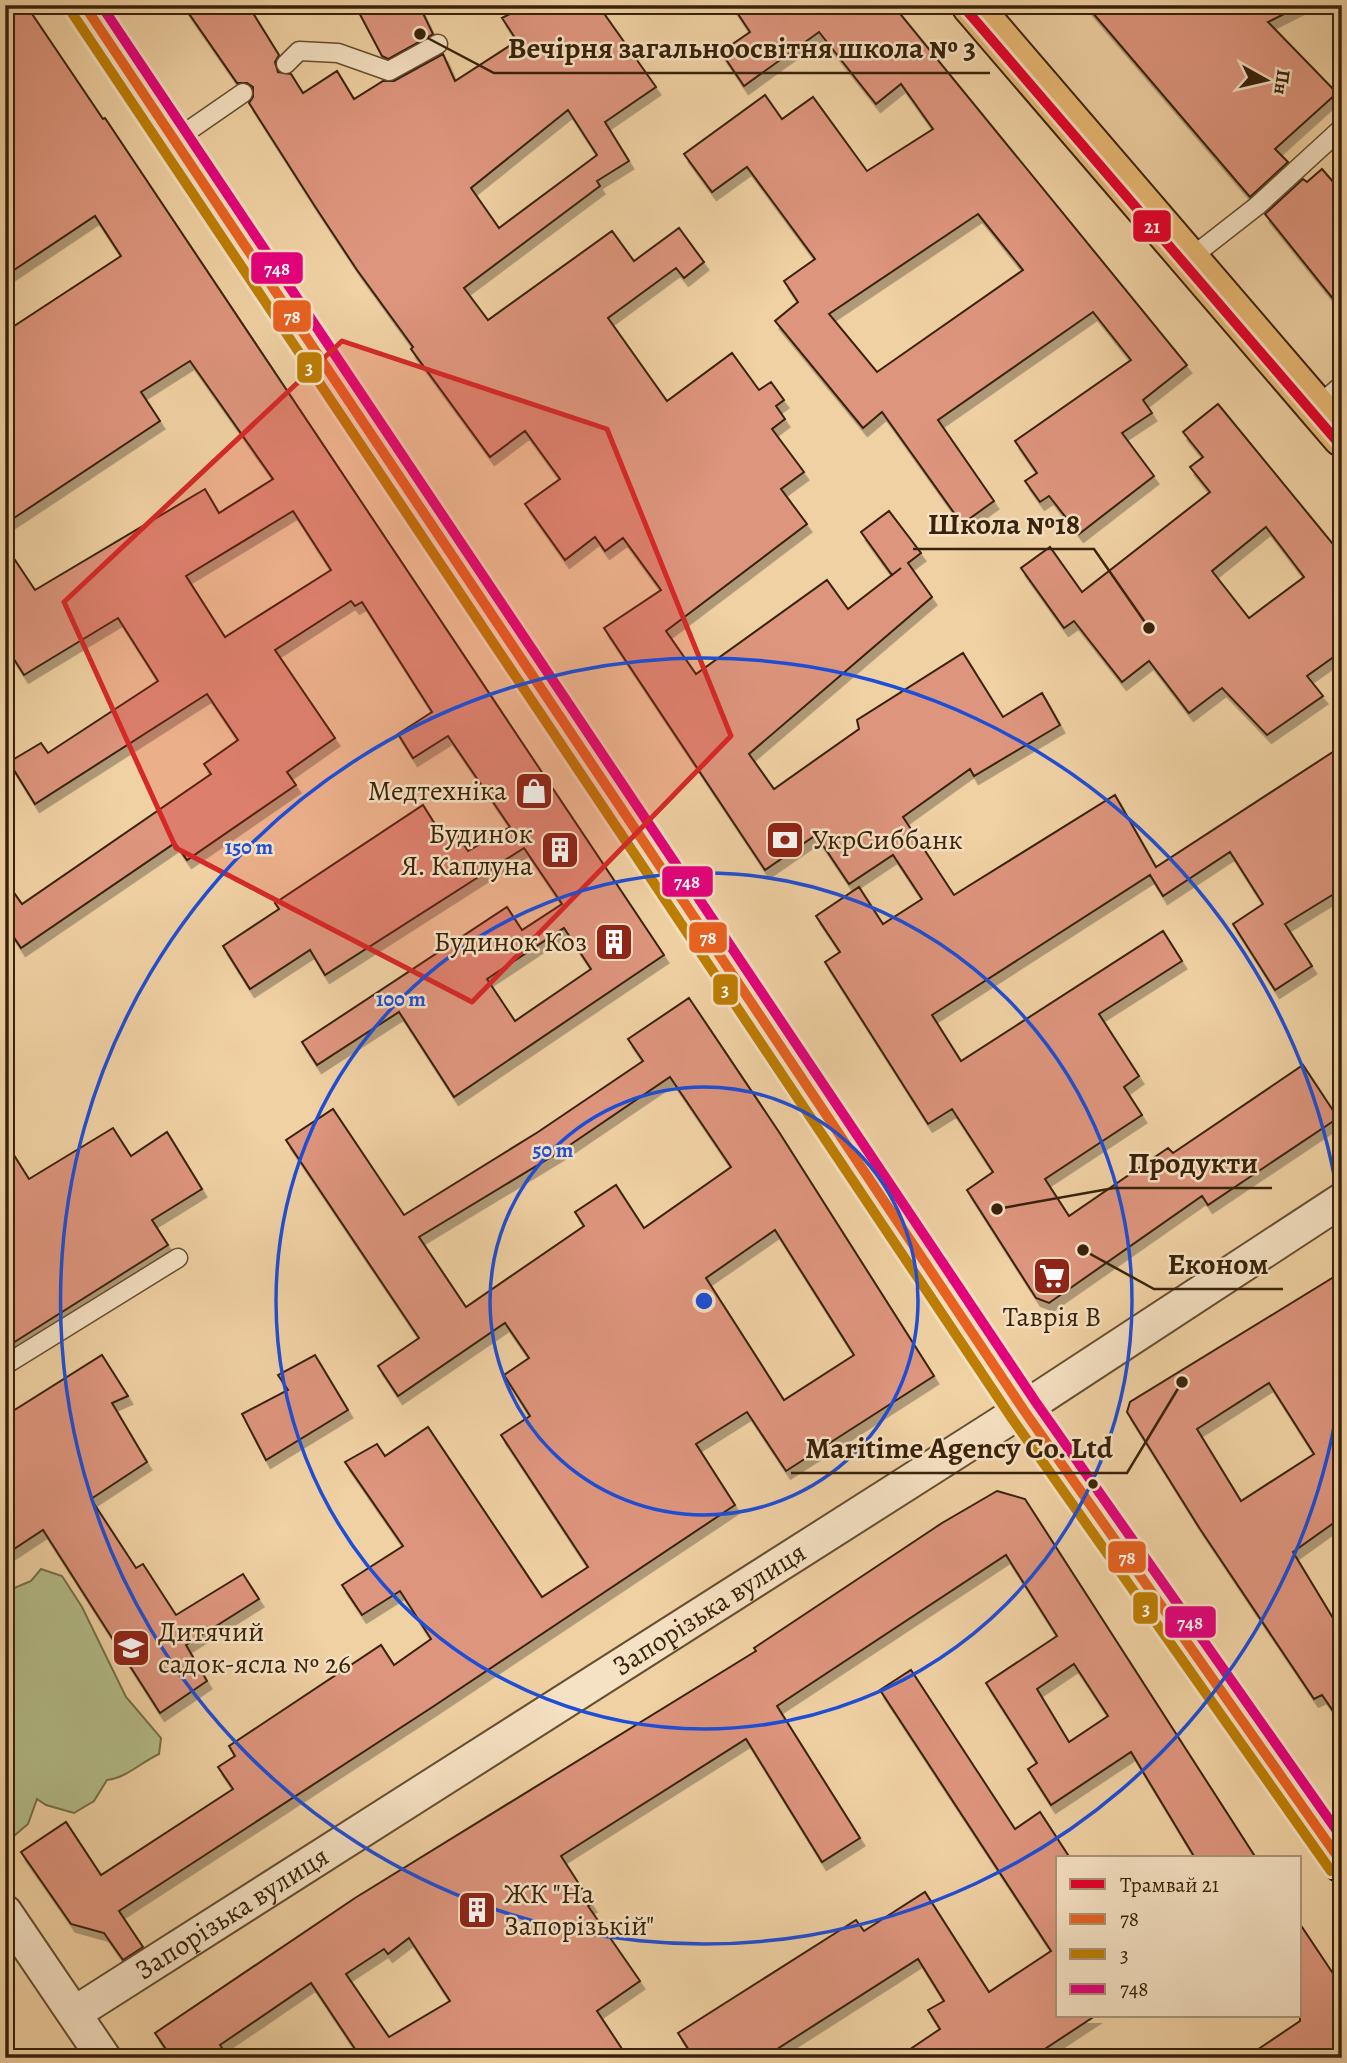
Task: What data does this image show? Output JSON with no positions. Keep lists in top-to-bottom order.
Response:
{
  "streets": {
    "street": ["Запорізька вулиця"]
  },
  "places": {
    "other": [
      "Вечірня загальноосвітня школа № 3",
      "Школа №18",
      "Продукти",
      "Економ",
      "Maritime Agency Co. Ltd"
    ],
    "shop": ["Медтехніка"],
    "bank": ["УкрСиббанк"],
    "building": ["Будинок Я. Каплуна", "Будинок Коз", "ЖК \"На Запорізькій\""],
    "supermarket": ["Таврія В"],
    "school or university": ["Дитячий садок-ясла № 26"]
  },
  "lines": [
    "tram line 21",
    "transit line 78",
    "transit line 748",
    "transit line 3"
  ],
  "legend": [
    "Трамвай 21",
    "78",
    "3",
    "748"
  ],
  "north": "right",
  "rings": ["150 m", "100 m", "50 m"]
}
